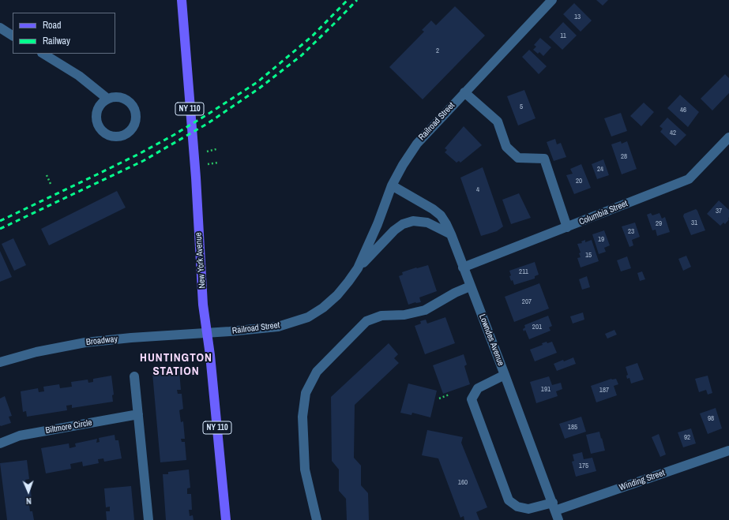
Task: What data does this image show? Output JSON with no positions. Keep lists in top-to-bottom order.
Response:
{
  "streets": {
    "main road": ["NY 110", "New York Avenue"],
    "street": [
      "Railroad Street",
      "Columbia Street",
      "Lowndes Avenue",
      "Broadway",
      "Biltmore Circle",
      "Winding Street"
    ]
  },
  "crossings": [
    ["Railroad Street", "New York Avenue"],
    ["Railroad Street", "Lowndes Avenue"],
    ["Railroad Street", "Broadway"],
    ["Columbia Street", "Lowndes Avenue"],
    ["New York Avenue", "Broadway"],
    ["Lowndes Avenue", "Winding Street"]
  ],
  "districts": ["HUNTINGTON STATION"],
  "house_numbers": [
    "13",
    "11",
    "2",
    "5",
    "46",
    "42",
    "28",
    "24",
    "20",
    "4",
    "37",
    "31",
    "29",
    "23",
    "19",
    "15",
    "211",
    "207",
    "201",
    "191",
    "187",
    "98",
    "185",
    "92",
    "175",
    "160"
  ],
  "legend": ["Road", "Railway"],
  "north": "bottom"
}
